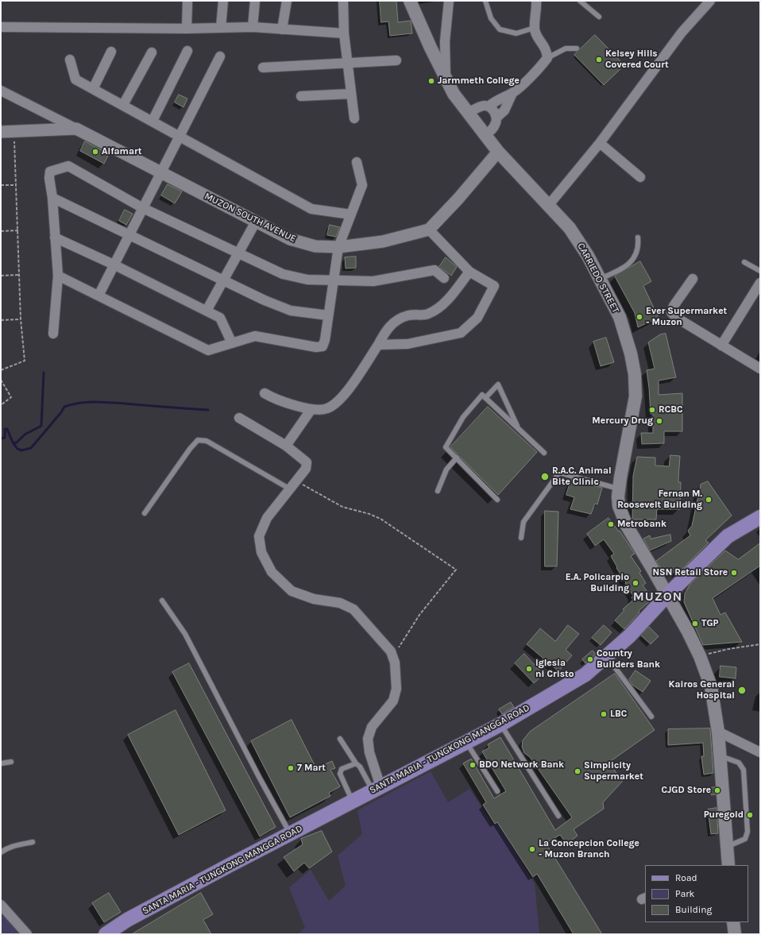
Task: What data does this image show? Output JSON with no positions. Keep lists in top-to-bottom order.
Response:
{
  "streets": {
    "main road": ["CARRIEDO STREET", "SANTA MARIA - TUNGKONG MANGGA ROAD"],
    "street": ["MUZON SOUTH AVENUE"]
  },
  "crossings": [
    ["CARRIEDO STREET", "SANTA MARIA - TUNGKONG MANGGA ROAD"]
  ],
  "districts": ["MUZON"],
  "places": [
    "Kelsey Hills Covered Court",
    "Jarmmeth College",
    "Alfamart",
    "Ever Supermarket - Muzon",
    "RCBC",
    "Mercury Drug",
    "R.A.C. Animal Bite Clinic",
    "Fernan M. Roosevelt Building",
    "Metrobank",
    "NSN Retail Store",
    "E.A. Policarpio Building",
    "TGP",
    "Country Builders Bank",
    "Iglesia ni Cristo",
    "Kairos General Hospital",
    "LBC",
    "BDO Network Bank",
    "7 Mart",
    "Simplicity Supermarket",
    "CJGD Store",
    "Puregold",
    "La Concepcion College - Muzon Branch"
  ],
  "legend": ["Road", "Park", "Building"]
}
